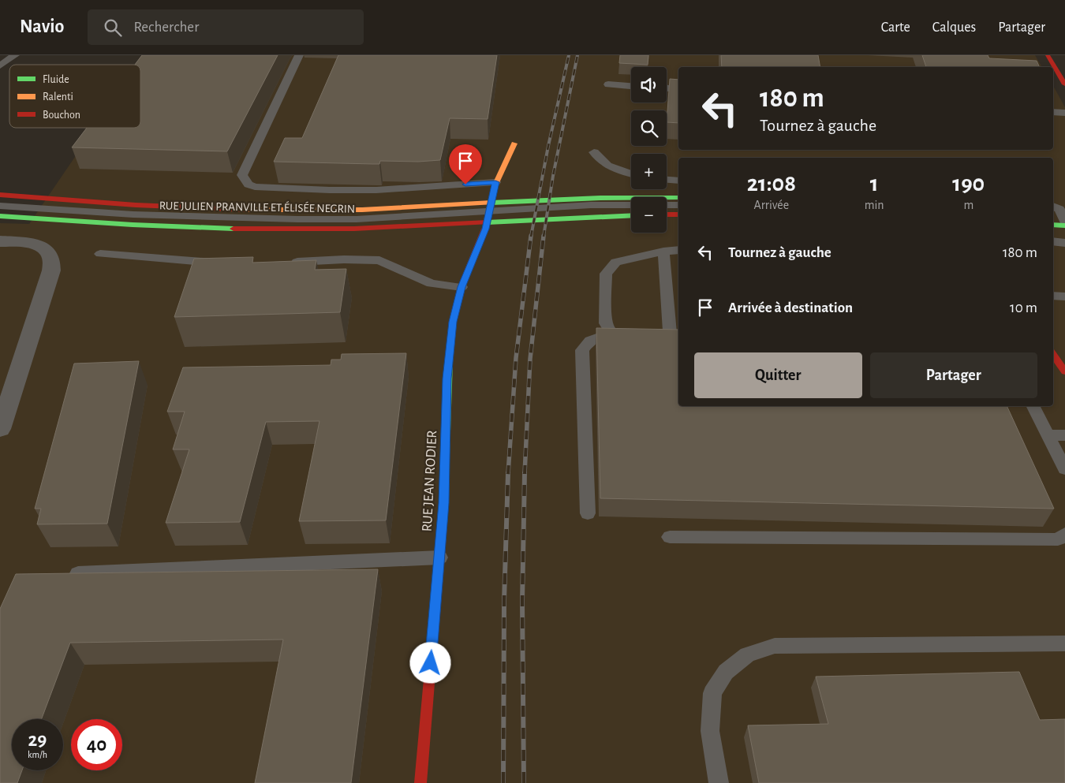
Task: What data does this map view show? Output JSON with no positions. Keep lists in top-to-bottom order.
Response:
{
  "streets": {
    "street": ["RUE JULIEN PRANVILLE ET ÉLISÉE NEGRIN", "RUE JEAN RODIER"]
  },
  "legend": ["Fluide", "Ralenti", "Bouchon"],
  "page": {
    "header": "Navio",
    "search": "Rechercher",
    "nav": ["Carte", "Calques", "Partager"],
    "map_buttons": ["+", "−"],
    "turn": ["180 m", "Tournez à gauche"],
    "eta": [
      "21:08",
      "Arrivée",
      "1",
      "min",
      "190",
      "m"
    ],
    "list": [
      {
        "name": "Tournez à gauche",
        "value": "180 m"
      },
      {
        "name": "Arrivée à destination",
        "value": "10 m"
      }
    ],
    "buttons": ["Quitter", "Partager"],
    "speed": "29 km/h",
    "limit": "40"
  }
}
